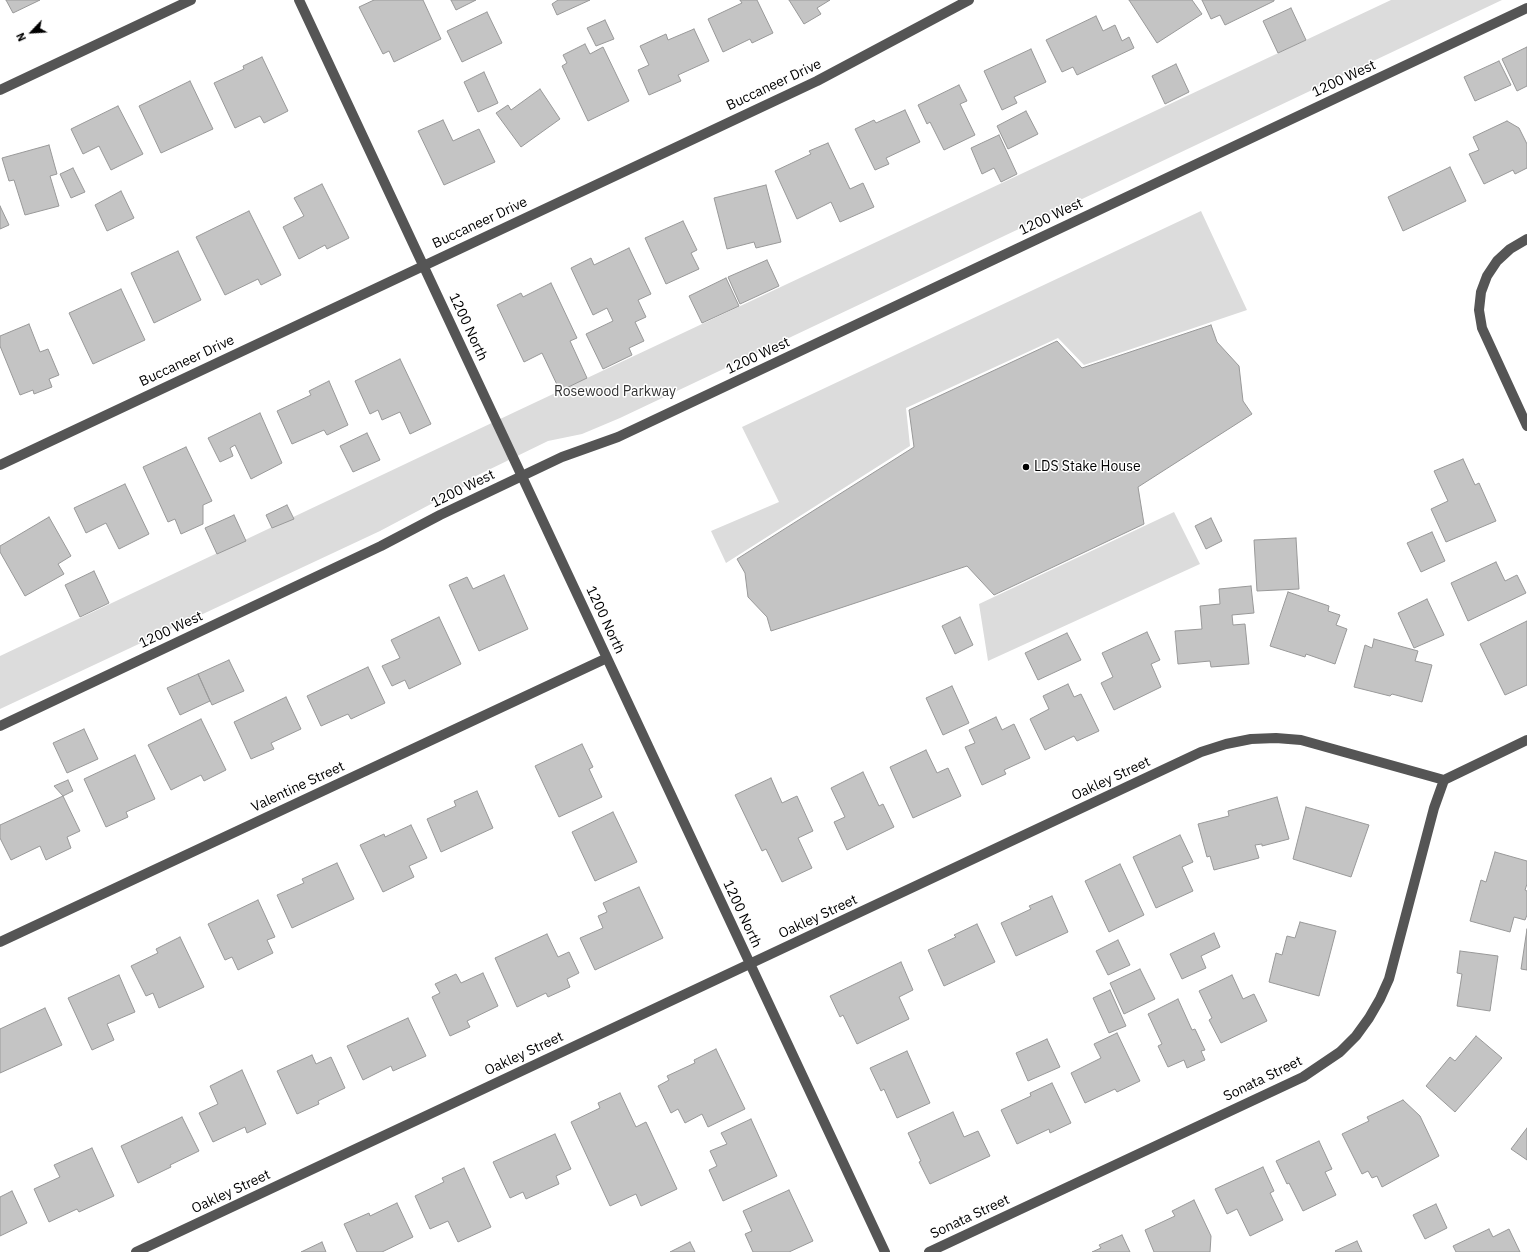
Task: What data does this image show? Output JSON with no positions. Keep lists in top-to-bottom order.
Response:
{
  "streets": {
    "street": [
      "1200 West",
      "Buccaneer Drive",
      "1200 North",
      "Oakley Street",
      "Valentine Street",
      "Sonata Street"
    ]
  },
  "crossings": [
    ["1200 West", "1200 North"],
    ["Buccaneer Drive", "1200 North"],
    ["1200 North", "Oakley Street"],
    ["1200 North", "Valentine Street"],
    ["Oakley Street", "Sonata Street"]
  ],
  "parks": ["Rosewood Parkway"],
  "places": ["LDS Stake House"],
  "north": "bottom left"
}
